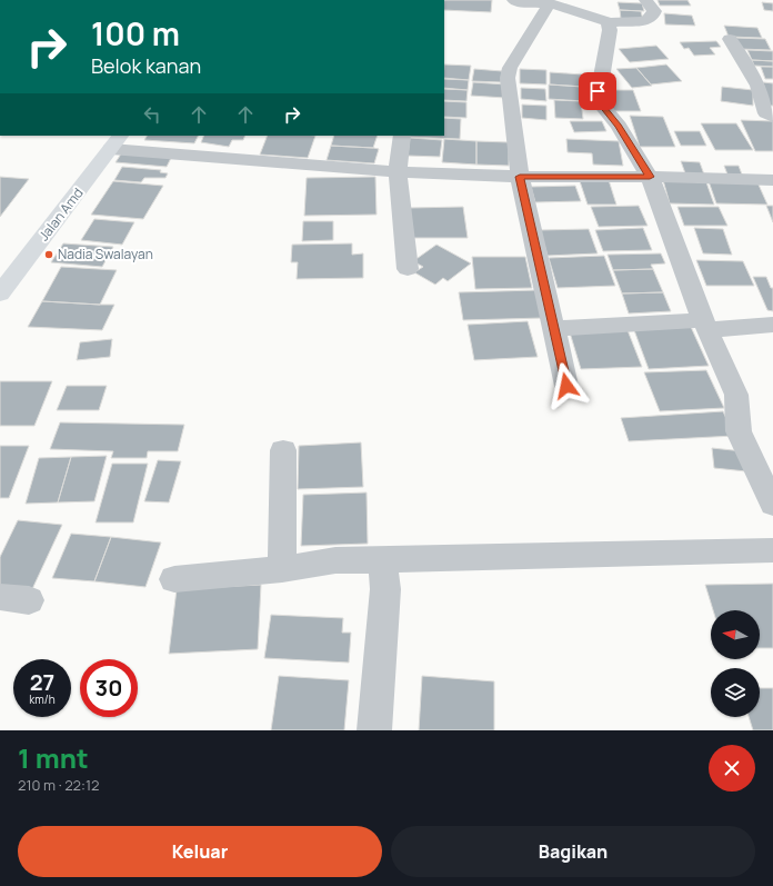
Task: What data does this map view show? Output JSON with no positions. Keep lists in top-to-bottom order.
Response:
{
  "streets": {
    "street": ["Jalan Amd"]
  },
  "places": ["Nadia Swalayan"],
  "north": "left",
  "page": {
    "turn": ["100 m", "Belok kanan"],
    "speed": "27 km/h",
    "limit": "30",
    "heading": ["1 mnt", "210 m · 22:12"],
    "buttons": ["Keluar", "Bagikan"]
  }
}
